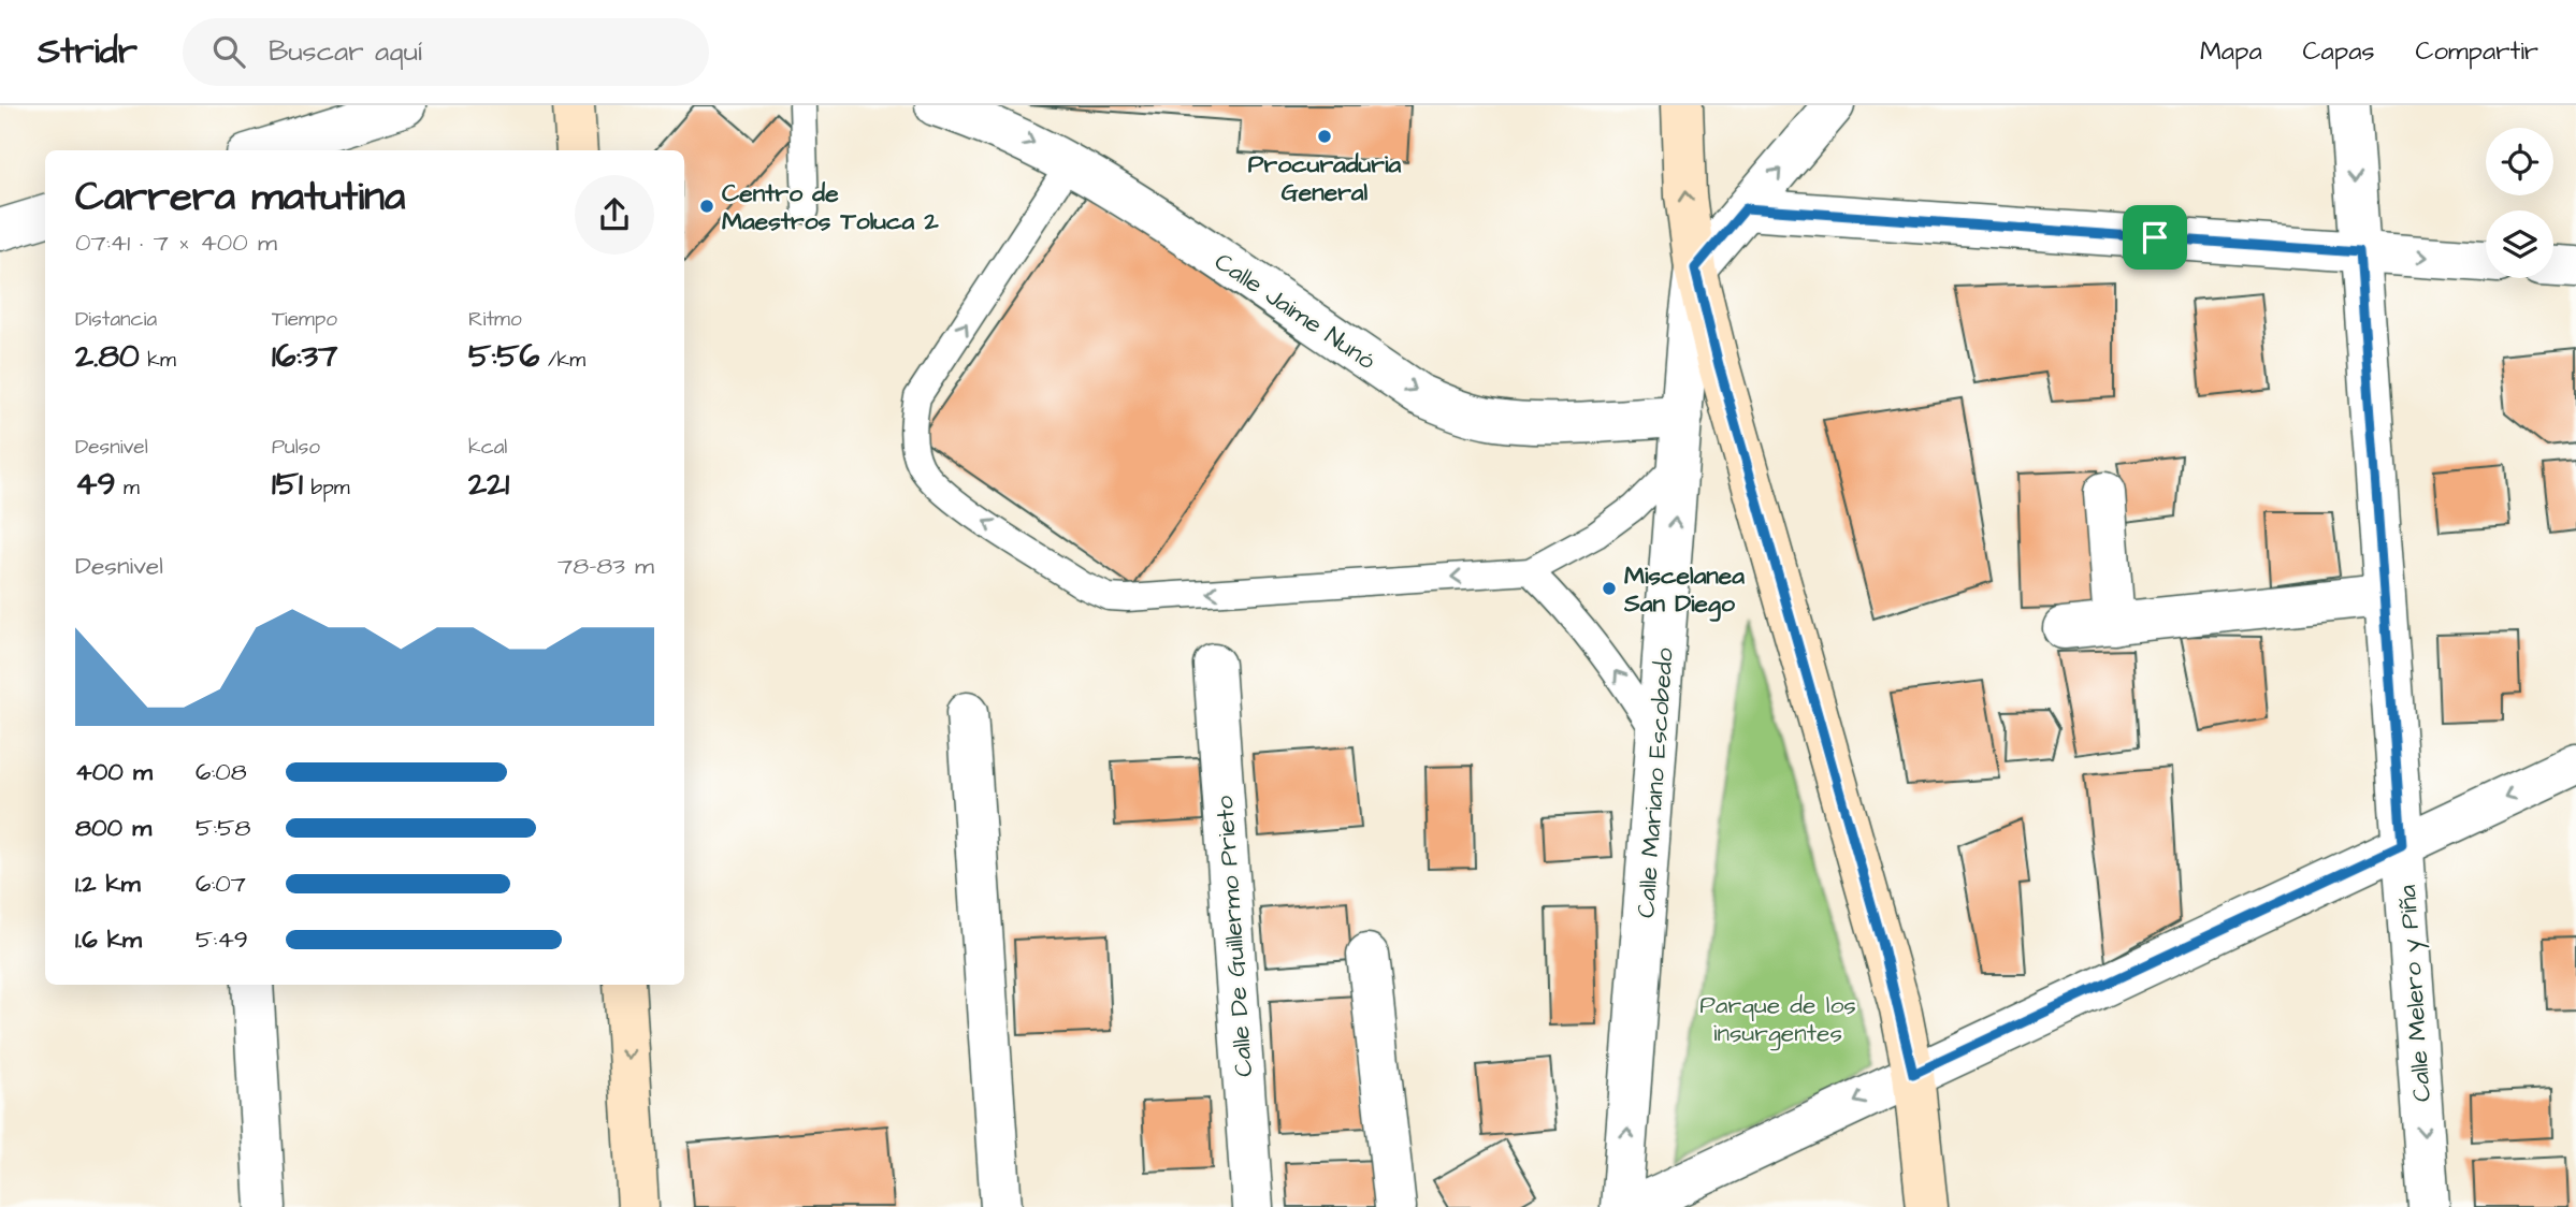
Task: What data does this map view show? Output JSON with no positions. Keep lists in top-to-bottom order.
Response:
{
  "streets": {
    "street": [
      "Calle Jaime Nunó",
      "Calle Mariano Escobedo",
      "Calle De Guillermo Prieto",
      "Calle Melero y Piña"
    ]
  },
  "crossings": [
    ["Calle Jaime Nunó", "Calle Mariano Escobedo"]
  ],
  "one_way": ["Calle Jaime Nunó", "Calle Melero y Piña"],
  "parks": ["Parque de los insurgentes"],
  "places": ["Procuraduria General", "Centro de Maestros Toluca 2", "Miscelanea San Diego"],
  "page": {
    "header": "Stridr",
    "search": "Buscar aquí",
    "nav": ["Mapa", "Capas", "Compartir"],
    "heading": ["Carrera matutina", "07:41 · 7 × 400 m"],
    "stats": [
      ["Distancia", "2.80 km"],
      ["Tiempo", "16:37"],
      ["Ritmo", "5:56 /km"],
      ["Desnivel", "49 m"],
      ["Pulso", "151 bpm"],
      ["kcal", "221"]
    ],
    "chart": ["Desnivel", "78–83 m"],
    "list": [
      {
        "name": "400 m",
        "note": "6:08"
      },
      {
        "name": "800 m",
        "note": "5:58"
      },
      {
        "name": "1.2 km",
        "note": "6:07"
      },
      {
        "name": "1.6 km",
        "note": "5:49"
      }
    ]
  }
}
